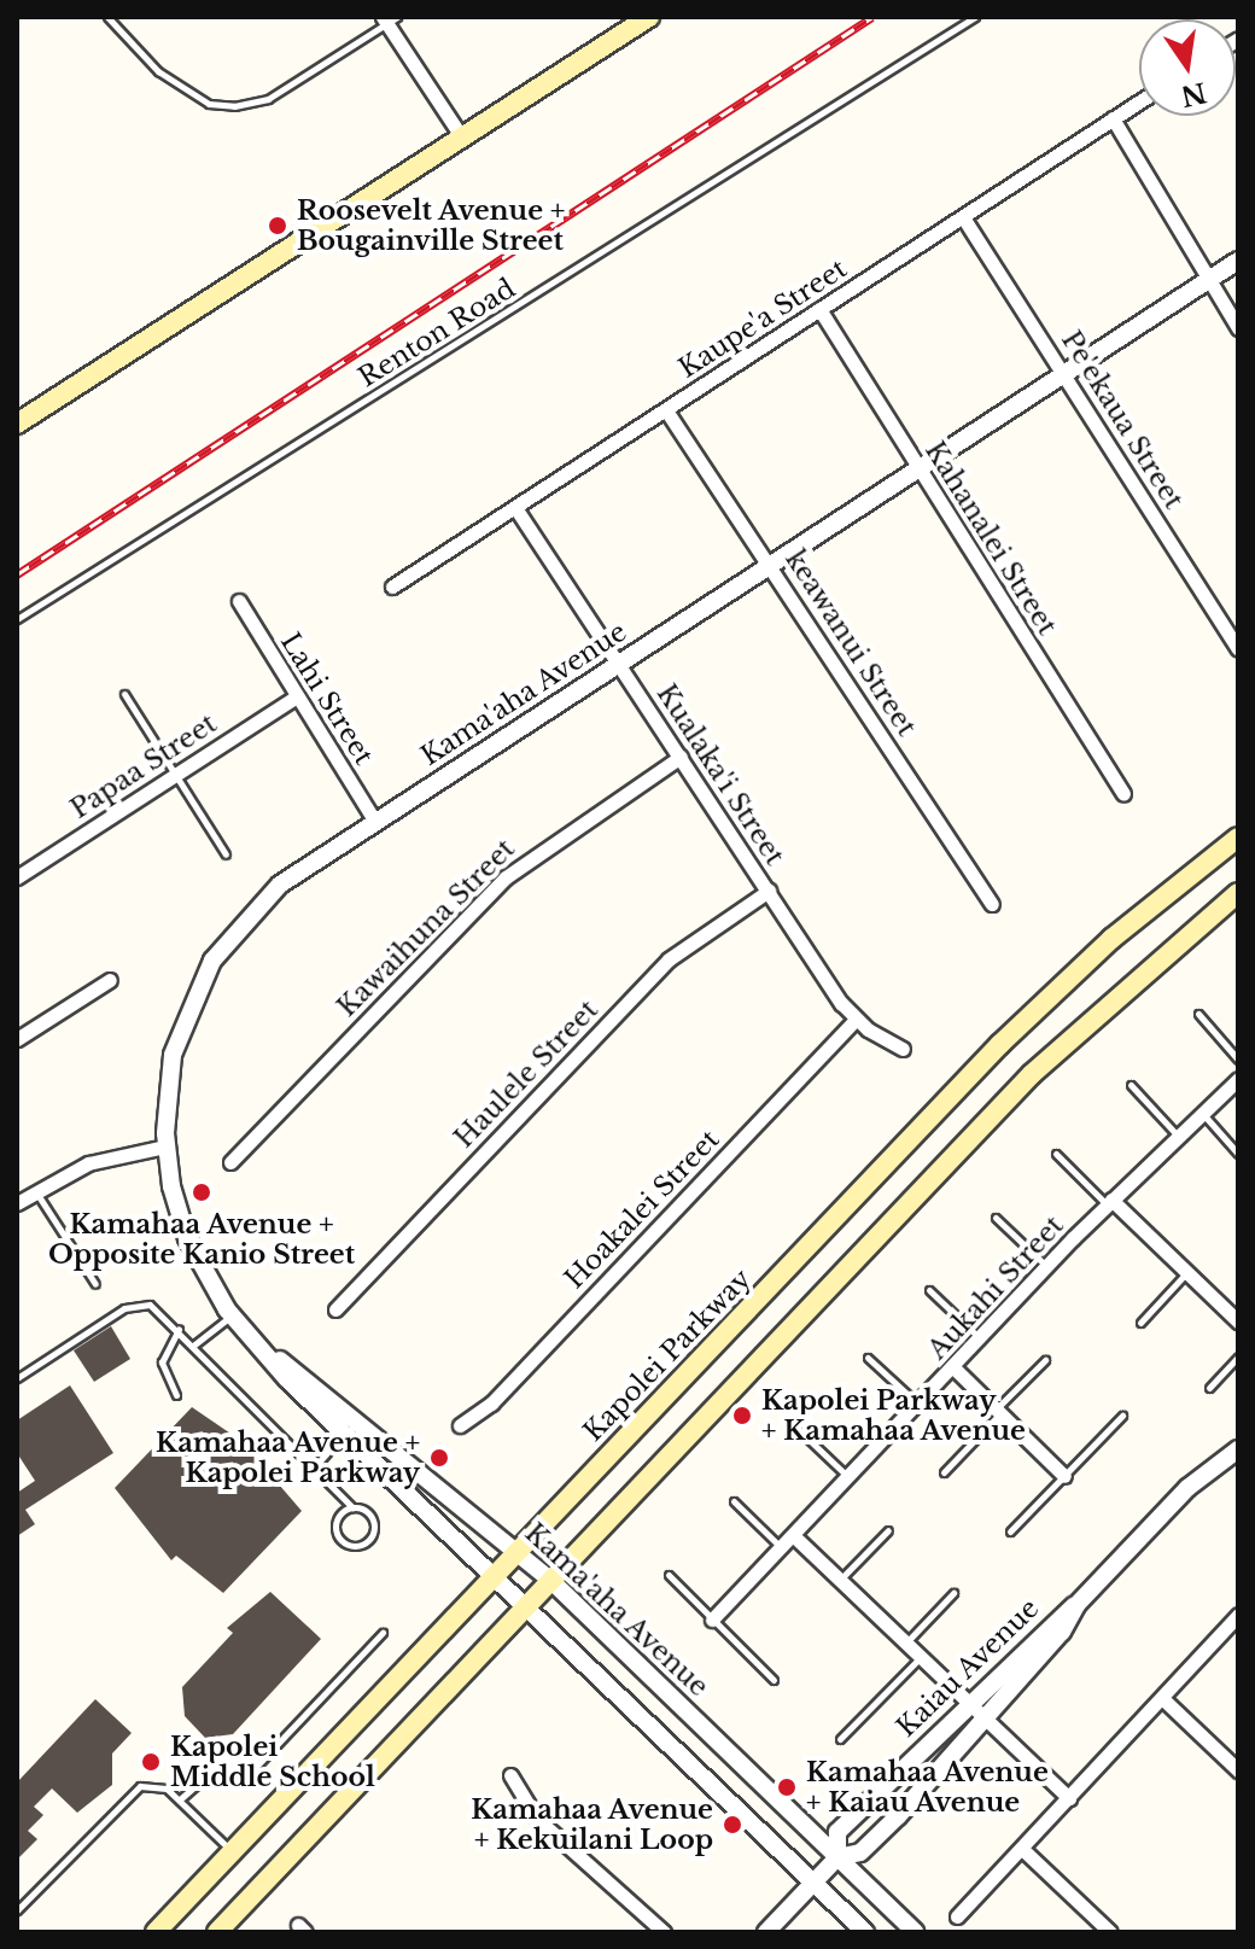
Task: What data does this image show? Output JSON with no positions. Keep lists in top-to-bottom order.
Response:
{
  "streets": {
    "main road": ["Kapolei Parkway"],
    "street": [
      "Kaupe'a Street",
      "Pe'ekaua Street",
      "Kahanalei Street",
      "keawanui Street",
      "Kama'aha Avenue",
      "Lahi Street",
      "Papaa Street",
      "Kualaka'i Street",
      "Kawaihuna Street",
      "Haulele Street",
      "Hoakalei Street",
      "Aukahi Street",
      "Kaiau Avenue"
    ],
    "lane": ["Renton Road"]
  },
  "crossings": [
    ["Kaupe'a Street", "Pe'ekaua Street"],
    ["Kaupe'a Street", "Kahanalei Street"],
    ["Kaupe'a Street", "keawanui Street"],
    ["Kaupe'a Street", "Kualaka'i Street"],
    ["Pe'ekaua Street", "Kama'aha Avenue"],
    ["Kahanalei Street", "Kama'aha Avenue"],
    ["keawanui Street", "Kama'aha Avenue"],
    ["Kama'aha Avenue", "Lahi Street"],
    ["Kama'aha Avenue", "Kualaka'i Street"],
    ["Kama'aha Avenue", "Kapolei Parkway"],
    ["Kama'aha Avenue", "Kaiau Avenue"],
    ["Lahi Street", "Papaa Street"],
    ["Kualaka'i Street", "Kawaihuna Street"],
    ["Kualaka'i Street", "Haulele Street"],
    ["Kualaka'i Street", "Hoakalei Street"]
  ],
  "places": [
    "Roosevelt Avenue + Bougainville Street",
    "Kamahaa Avenue + Opposite Kanio Street",
    "Kapolei Parkway + Kamahaa Avenue",
    "Kamahaa Avenue + Kapolei Parkway",
    "Kapolei Middle School",
    "Kamahaa Avenue + Kaiau Avenue",
    "Kamahaa Avenue + Kekuilani Loop"
  ],
  "north": "bottom"
}
